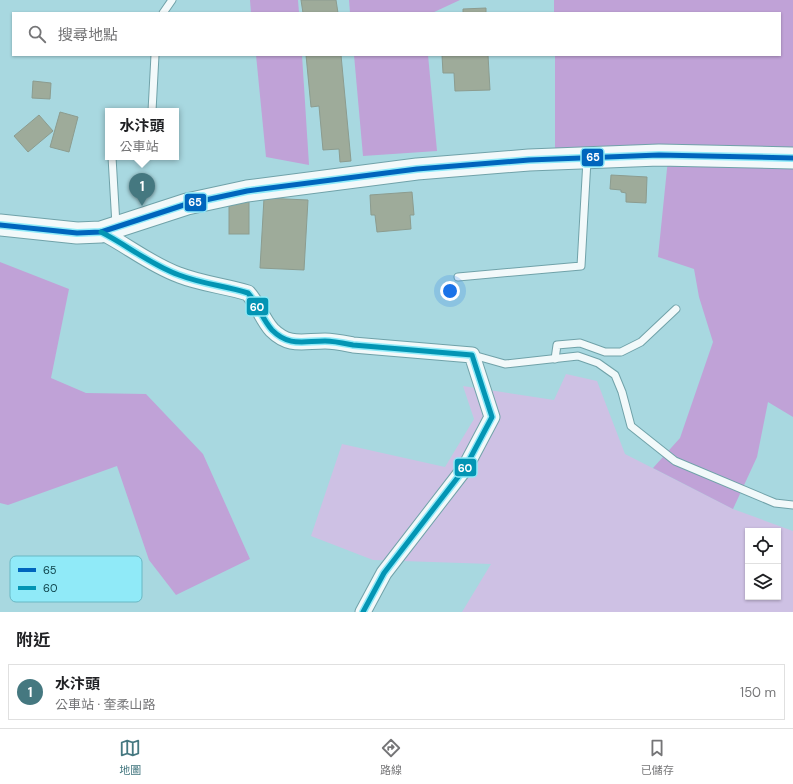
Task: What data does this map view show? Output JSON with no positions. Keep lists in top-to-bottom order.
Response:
{
  "lines": ["transit line 65", "transit line 60"],
  "legend": ["65", "60"],
  "page": {
    "search": "搜尋地點",
    "popup": ["水汴頭", "公車站"],
    "pins": "1",
    "heading": "附近",
    "list": [
      {
        "mark": "1",
        "name": "水汴頭",
        "note": "公車站 · 奎柔山路",
        "value": "150 m"
      }
    ],
    "nav": ["地圖", "路線", "已儲存"]
  }
}
